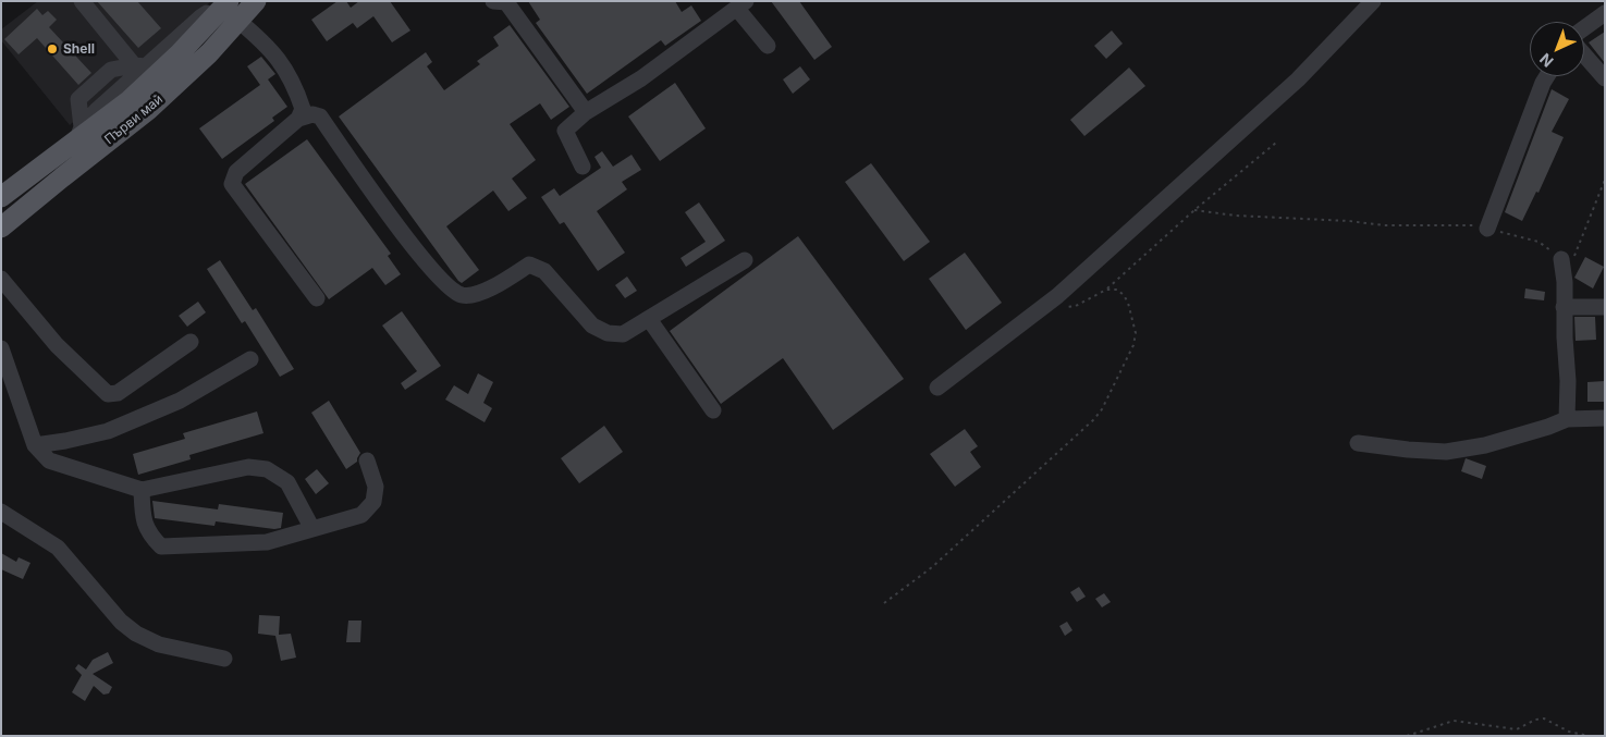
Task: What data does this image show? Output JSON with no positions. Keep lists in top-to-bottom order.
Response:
{
  "streets": {
    "main road": ["Първи май"]
  },
  "places": ["Shell"],
  "north": "bottom left"
}
